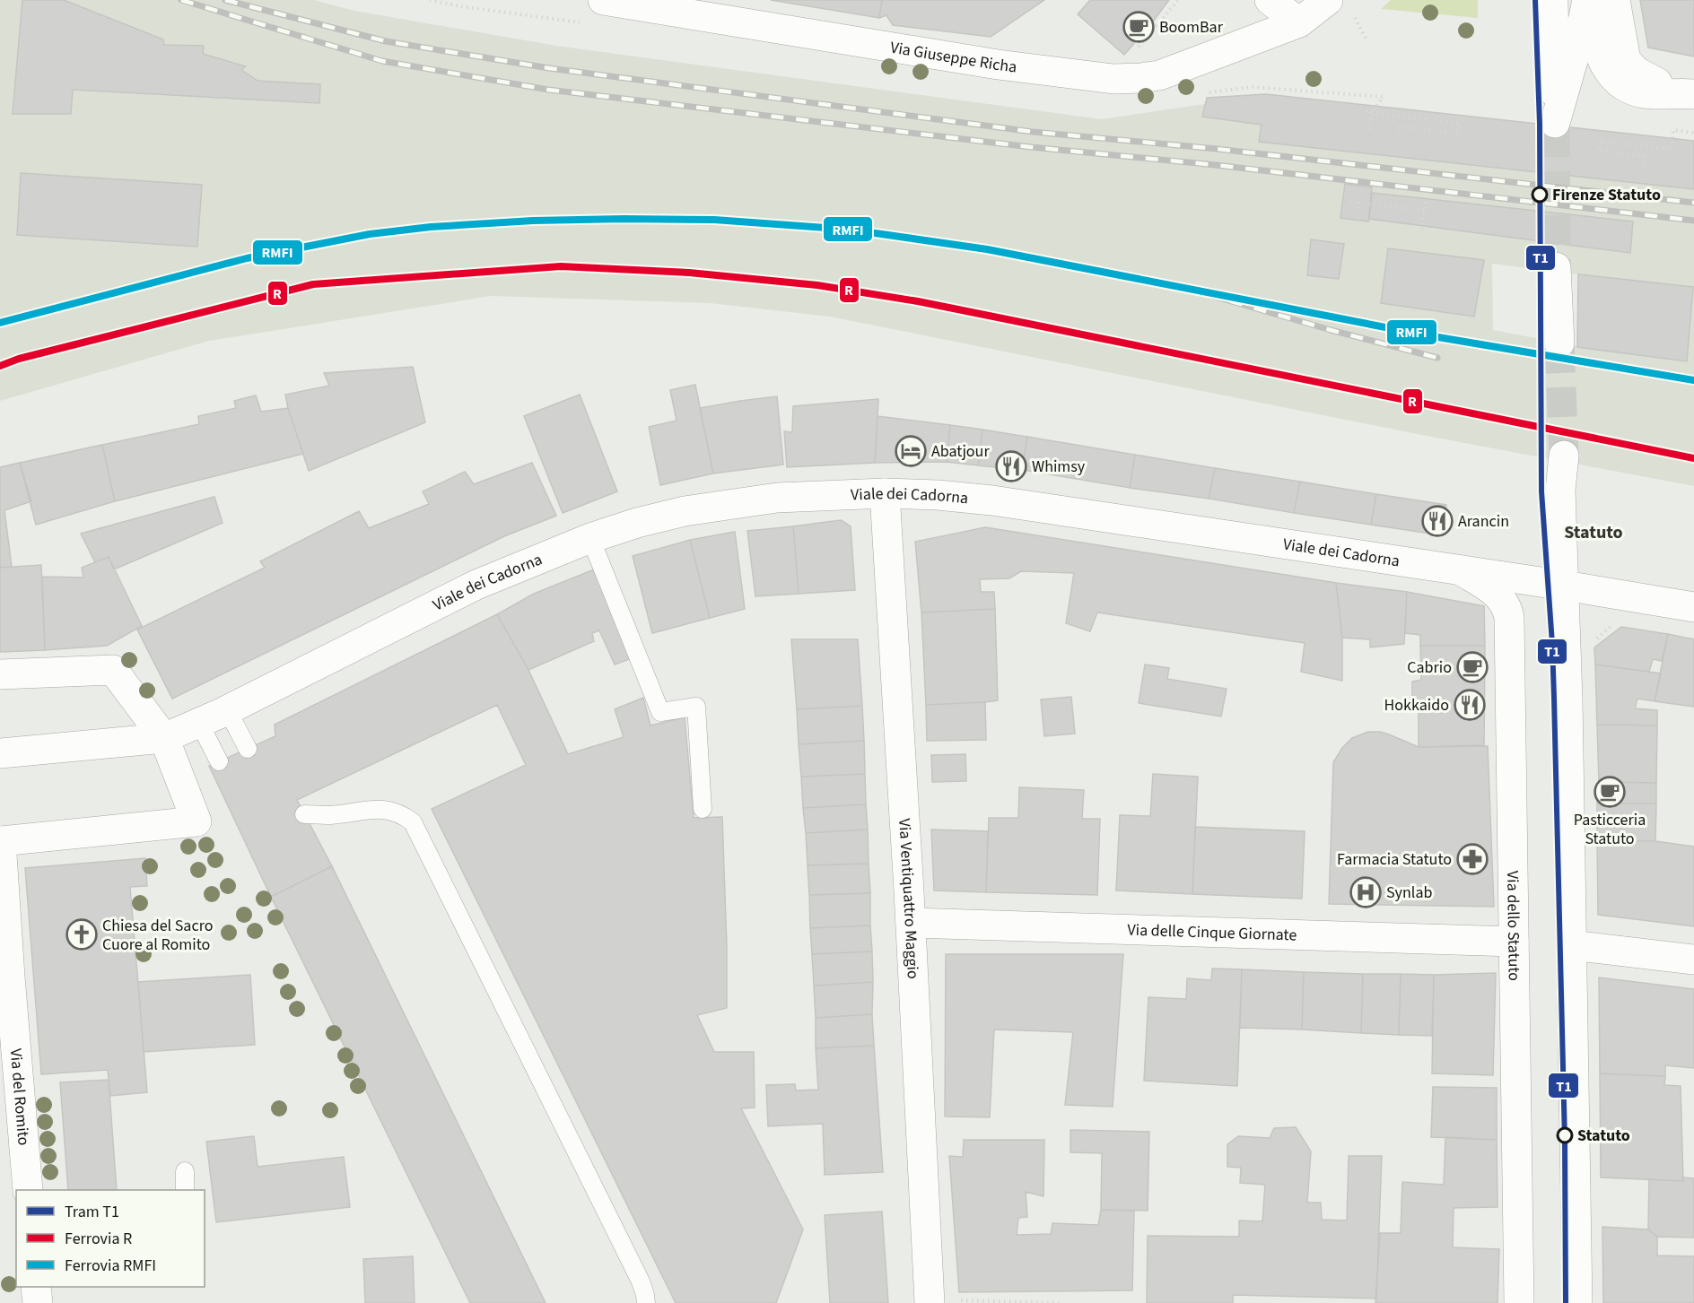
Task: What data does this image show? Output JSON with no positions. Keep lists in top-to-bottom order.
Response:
{
  "streets": {
    "street": [
      "Via Giuseppe Richa",
      "Viale dei Cadorna",
      "Via Ventiquattro Maggio",
      "Via dello Statuto",
      "Via delle Cinque Giornate",
      "Via del Romito"
    ]
  },
  "crossings": [
    ["Viale dei Cadorna", "Via Ventiquattro Maggio"],
    ["Viale dei Cadorna", "Via dello Statuto"],
    ["Via Ventiquattro Maggio", "Via delle Cinque Giornate"],
    ["Via dello Statuto", "Via delle Cinque Giornate"]
  ],
  "districts": ["Statuto"],
  "places": {
    "cafe": ["BoomBar", "Cabrio", "Pasticceria Statuto"],
    "other": ["Firenze Statuto", "Statuto"],
    "hotel": ["Abatjour"],
    "restaurant": ["Whimsy", "Arancin", "Hokkaido"],
    "pharmacy": ["Farmacia Statuto"],
    "hospital": ["Synlab"],
    "church": ["Chiesa del Sacro Cuore al Romito"]
  },
  "lines": ["tram line T1", "rail line RMFI", "rail line R"],
  "legend": ["Tram T1", "Ferrovia R", "Ferrovia RMFI"]
}
